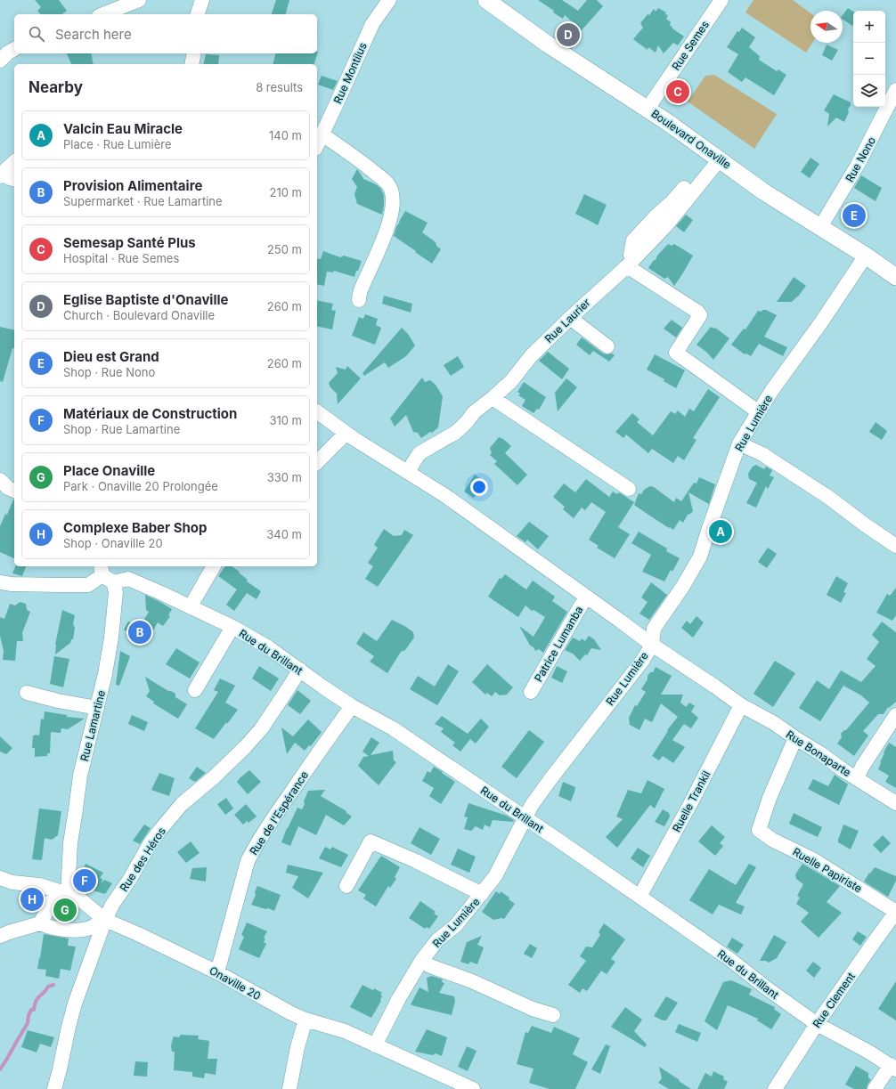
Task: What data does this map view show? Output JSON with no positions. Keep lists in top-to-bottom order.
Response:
{
  "streets": {
    "street": [
      "Rue Semes",
      "Rue Montilus",
      "Boulevard Onaville",
      "Rue Nono",
      "Rue Laurier",
      "Rue Lumière",
      "Patrice Lumanba",
      "Rue du Brillant",
      "Rue Lamartine",
      "Rue Bonaparte",
      "Ruelle Trankil",
      "Rue de l'Espérance",
      "Rue des Héros",
      "Ruelle Papiriste",
      "Onaville 20",
      "Rue Clement"
    ]
  },
  "crossings": [
    ["Rue Semes", "Boulevard Onaville"],
    ["Boulevard Onaville", "Rue Nono"],
    ["Boulevard Onaville", "Rue Laurier"],
    ["Boulevard Onaville", "Rue Lumière"],
    ["Rue Laurier", "Rue Bonaparte"],
    ["Rue Lumière", "Rue du Brillant"],
    ["Rue Lumière", "Rue Bonaparte"],
    ["Rue Lumière", "Onaville 20"],
    ["Patrice Lumanba", "Rue Bonaparte"],
    ["Rue du Brillant", "Rue Lamartine"],
    ["Rue du Brillant", "Ruelle Trankil"],
    ["Rue du Brillant", "Rue de l'Espérance"],
    ["Rue du Brillant", "Rue des Héros"],
    ["Rue du Brillant", "Rue Clement"],
    ["Rue Lamartine", "Onaville 20"],
    ["Rue Bonaparte", "Ruelle Trankil"],
    ["Rue Bonaparte", "Ruelle Papiriste"],
    ["Rue de l'Espérance", "Onaville 20"],
    ["Rue des Héros", "Onaville 20"],
    ["Ruelle Papiriste", "Rue Clement"]
  ],
  "north": "left",
  "page": {
    "map_buttons": ["+", "−"],
    "search": "Search here",
    "pins": [
      "D",
      "C",
      "E",
      "A",
      "B",
      "F",
      "H",
      "G"
    ],
    "heading": ["Nearby", "8 results"],
    "list": [
      {
        "mark": "A",
        "name": "Valcin Eau Miracle",
        "note": "Place · Rue Lumière",
        "value": "140 m"
      },
      {
        "mark": "B",
        "name": "Provision Alimentaire",
        "note": "Supermarket · Rue Lamartine",
        "value": "210 m"
      },
      {
        "mark": "C",
        "name": "Semesap Santé Plus",
        "note": "Hospital · Rue Semes",
        "value": "250 m"
      },
      {
        "mark": "D",
        "name": "Eglise Baptiste d'Onaville",
        "note": "Church · Boulevard Onaville",
        "value": "260 m"
      },
      {
        "mark": "E",
        "name": "Dieu est Grand",
        "note": "Shop · Rue Nono",
        "value": "260 m"
      },
      {
        "mark": "F",
        "name": "Matériaux de Construction",
        "note": "Shop · Rue Lamartine",
        "value": "310 m"
      },
      {
        "mark": "G",
        "name": "Place Onaville",
        "note": "Park · Onaville 20 Prolongée",
        "value": "330 m"
      },
      {
        "mark": "H",
        "name": "Complexe Baber Shop",
        "note": "Shop · Onaville 20",
        "value": "340 m"
      }
    ]
  }
}
